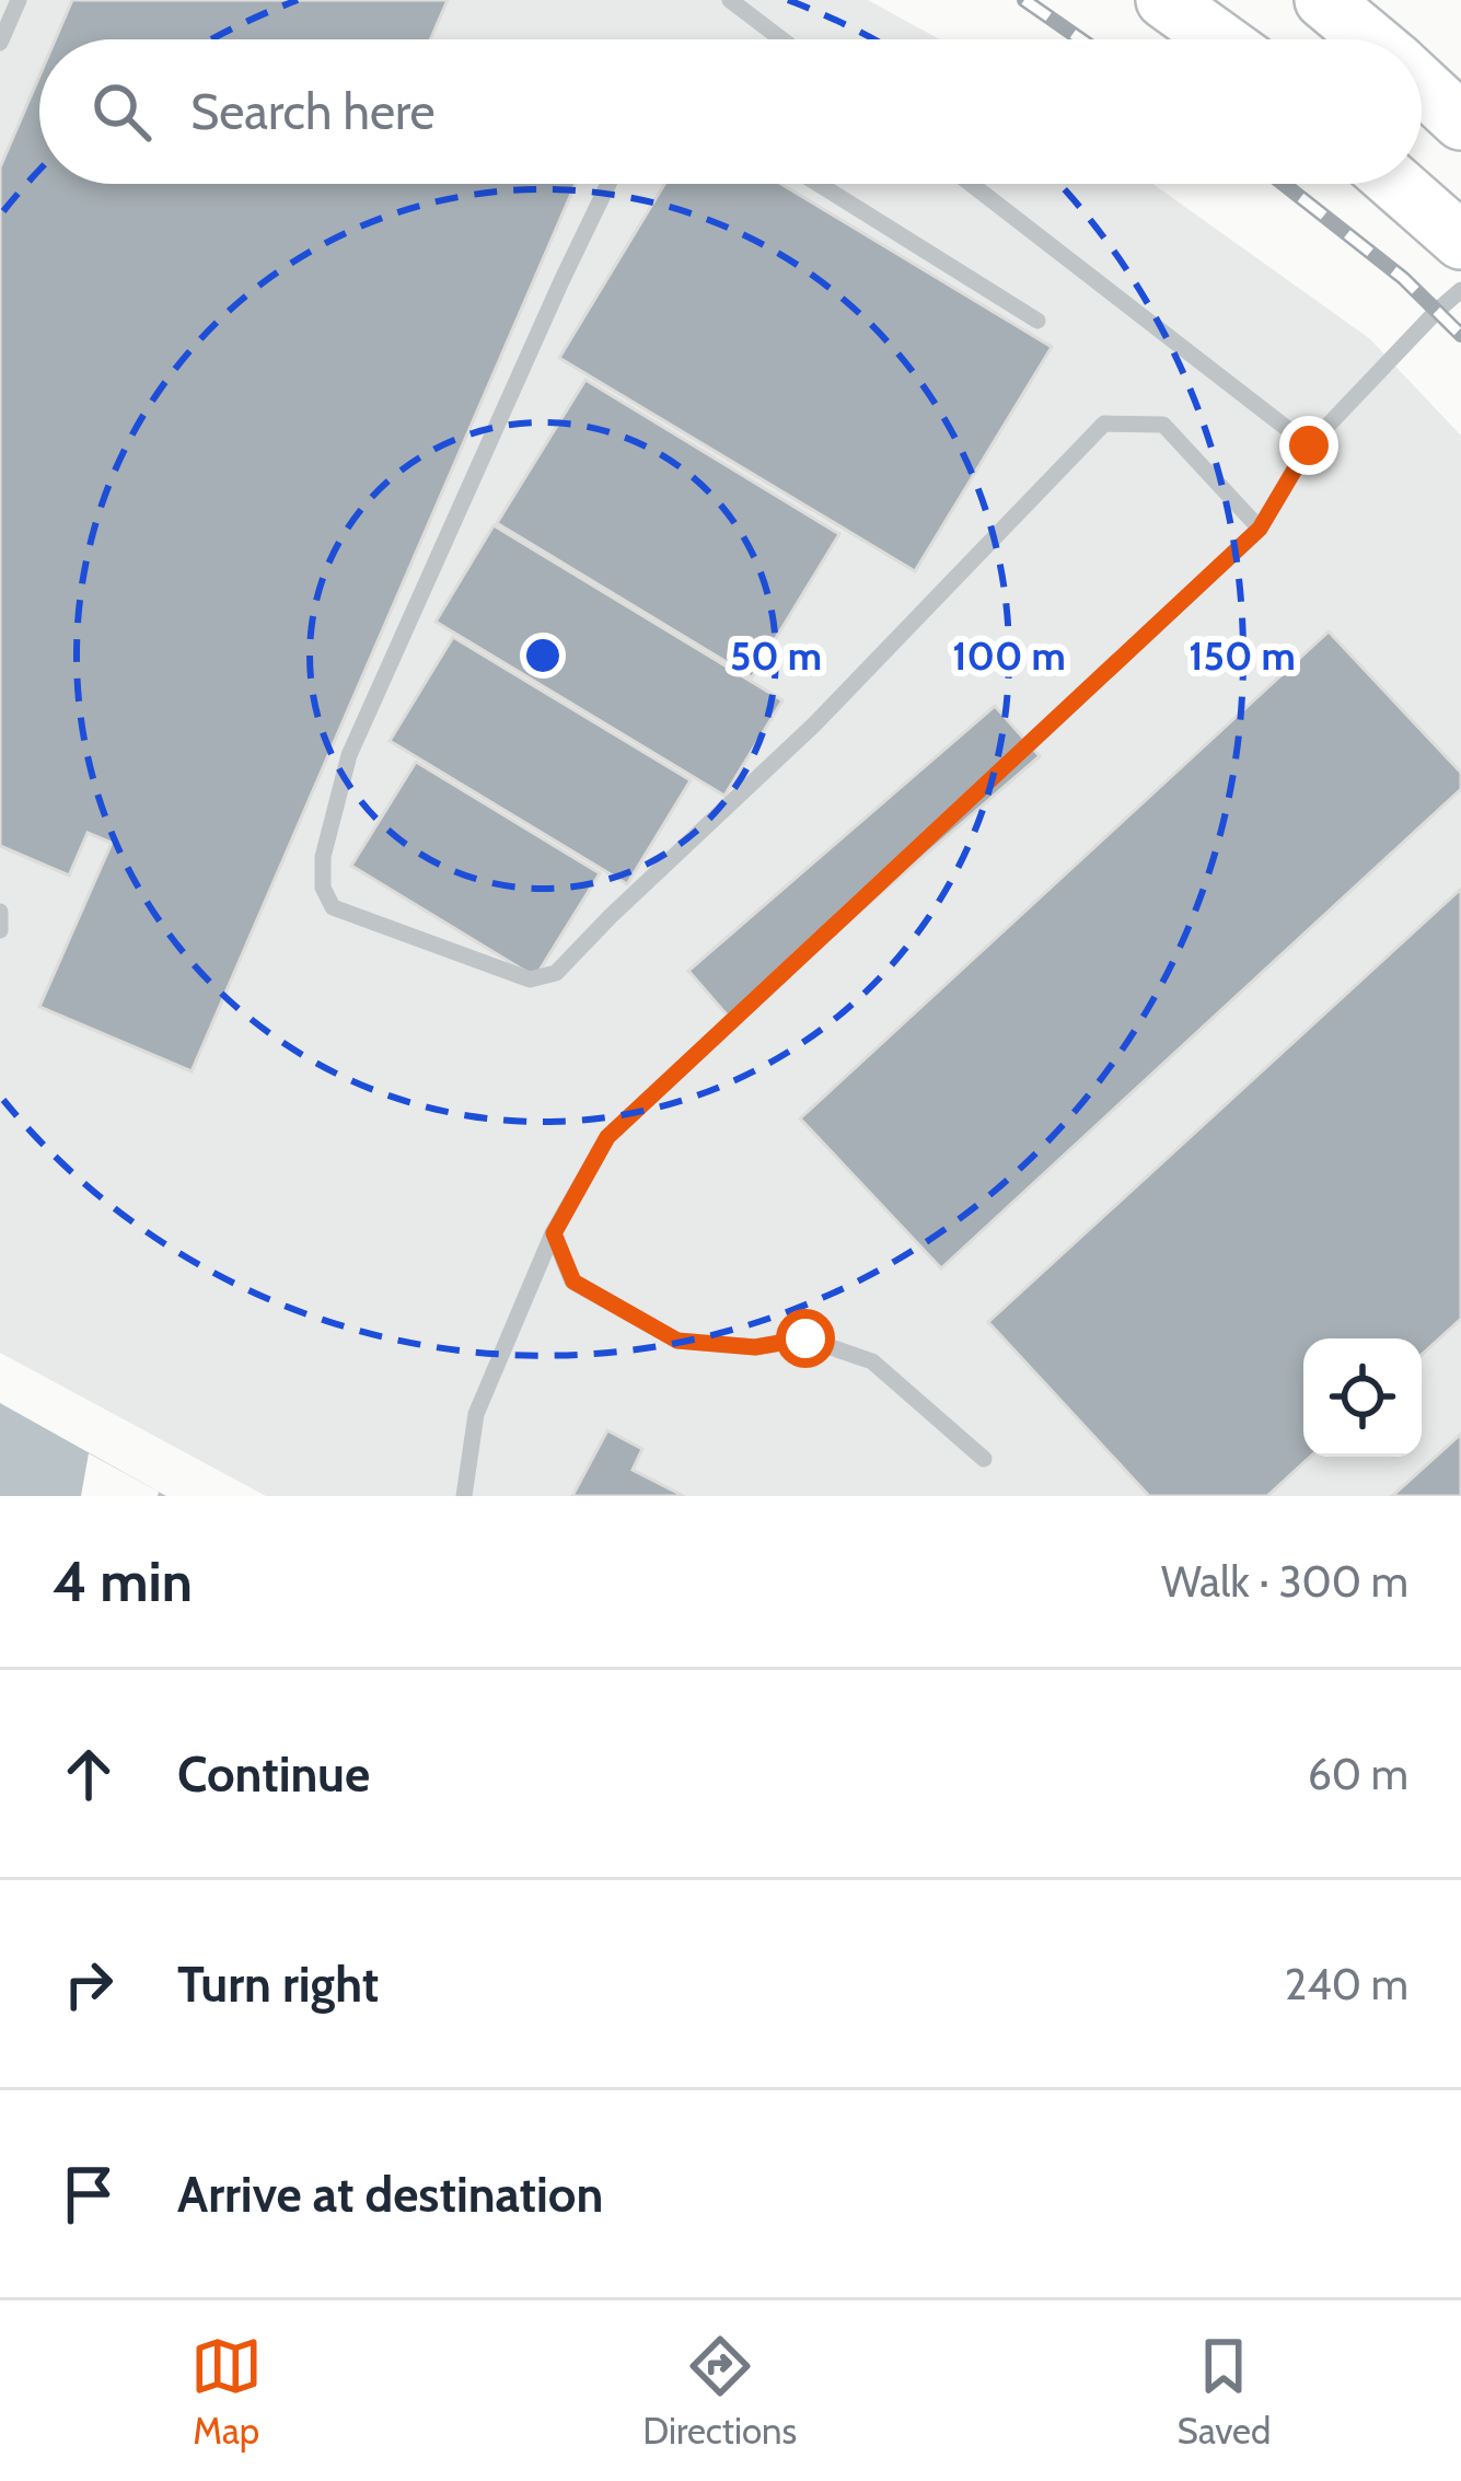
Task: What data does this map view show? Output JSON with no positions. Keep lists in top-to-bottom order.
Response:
{
  "page": {
    "search": "Search here",
    "heading": ["4 min", "Walk · 300 m"],
    "list": [
      ["Continue", "60 m"],
      ["Turn right", "240 m"],
      "Arrive at destination"
    ],
    "nav": ["Map", "Directions", "Saved"]
  },
  "rings": ["50 m", "100 m", "150 m"]
}
